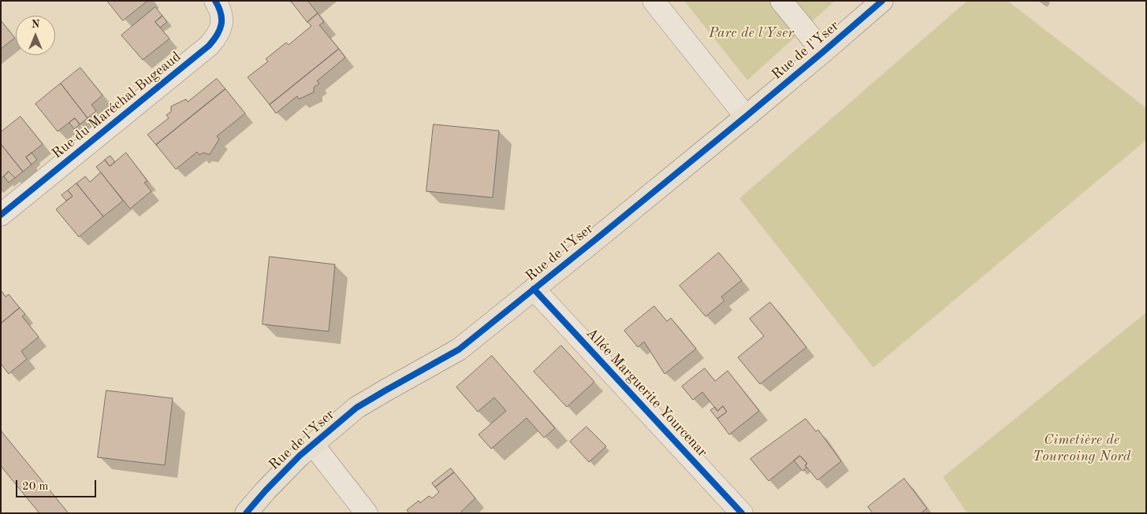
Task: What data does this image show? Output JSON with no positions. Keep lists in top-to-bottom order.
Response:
{
  "streets": {
    "main road": ["Rue de l'Yser"],
    "street": ["Rue du Maréchal Bugeaud", "Allée Marguerite Yourcenar"]
  },
  "crossings": [
    ["Rue de l'Yser", "Allée Marguerite Yourcenar"]
  ],
  "parks": ["Parc de l'Yser", "Cimetière de Tourcoing Nord"],
  "scale_bar": "20 m",
  "north": "top"
}
